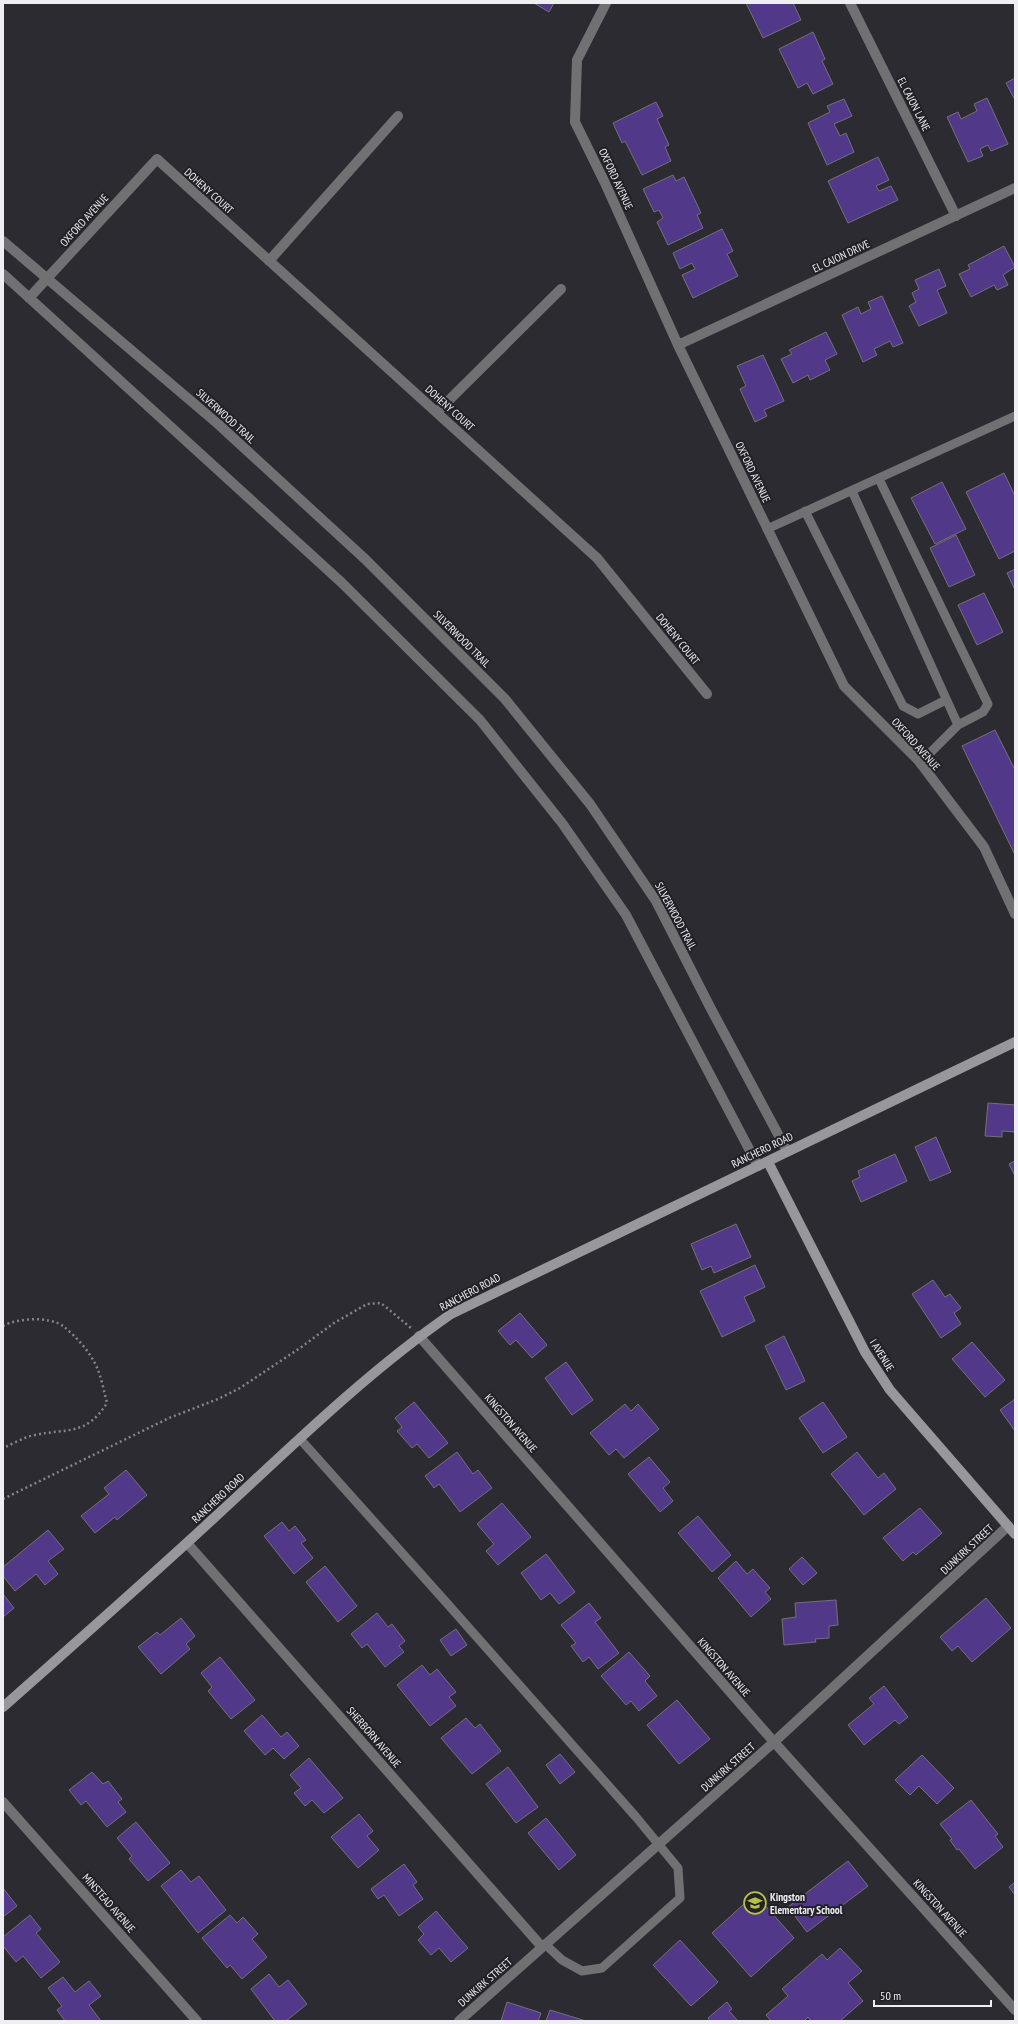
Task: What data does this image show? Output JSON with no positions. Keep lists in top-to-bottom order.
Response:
{
  "streets": {
    "main road": ["RANCHERO ROAD", "I AVENUE"],
    "street": [
      "EL CAJON LANE",
      "OXFORD AVENUE",
      "DOHENY COURT",
      "EL CAJON DRIVE",
      "SILVERWOOD TRAIL",
      "KINGSTON AVENUE",
      "DUNKIRK STREET",
      "SHERBORN AVENUE",
      "MINSTEAD AVENUE"
    ]
  },
  "crossings": [
    ["EL CAJON LANE", "EL CAJON DRIVE"],
    ["OXFORD AVENUE", "DOHENY COURT"],
    ["OXFORD AVENUE", "EL CAJON DRIVE"],
    ["OXFORD AVENUE", "SILVERWOOD TRAIL"],
    ["SILVERWOOD TRAIL", "RANCHERO ROAD"],
    ["RANCHERO ROAD", "I AVENUE"],
    ["RANCHERO ROAD", "KINGSTON AVENUE"],
    ["RANCHERO ROAD", "SHERBORN AVENUE"],
    ["I AVENUE", "DUNKIRK STREET"],
    ["KINGSTON AVENUE", "DUNKIRK STREET"],
    ["DUNKIRK STREET", "SHERBORN AVENUE"]
  ],
  "places": {
    "school or university": ["Kingston Elementary School"]
  },
  "scale_bar": "50 m"
}
